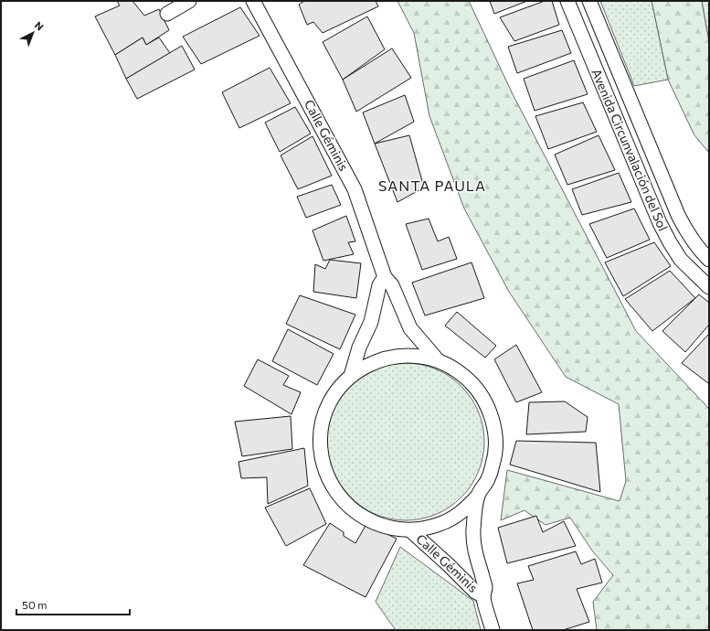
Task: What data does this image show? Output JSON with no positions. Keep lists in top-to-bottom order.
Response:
{
  "streets": {
    "street": ["Calle Géminis", "Avenida Circunvalación del Sol"]
  },
  "districts": ["SANTA PAULA"],
  "scale_bar": "50 m",
  "north": "top right"
}
